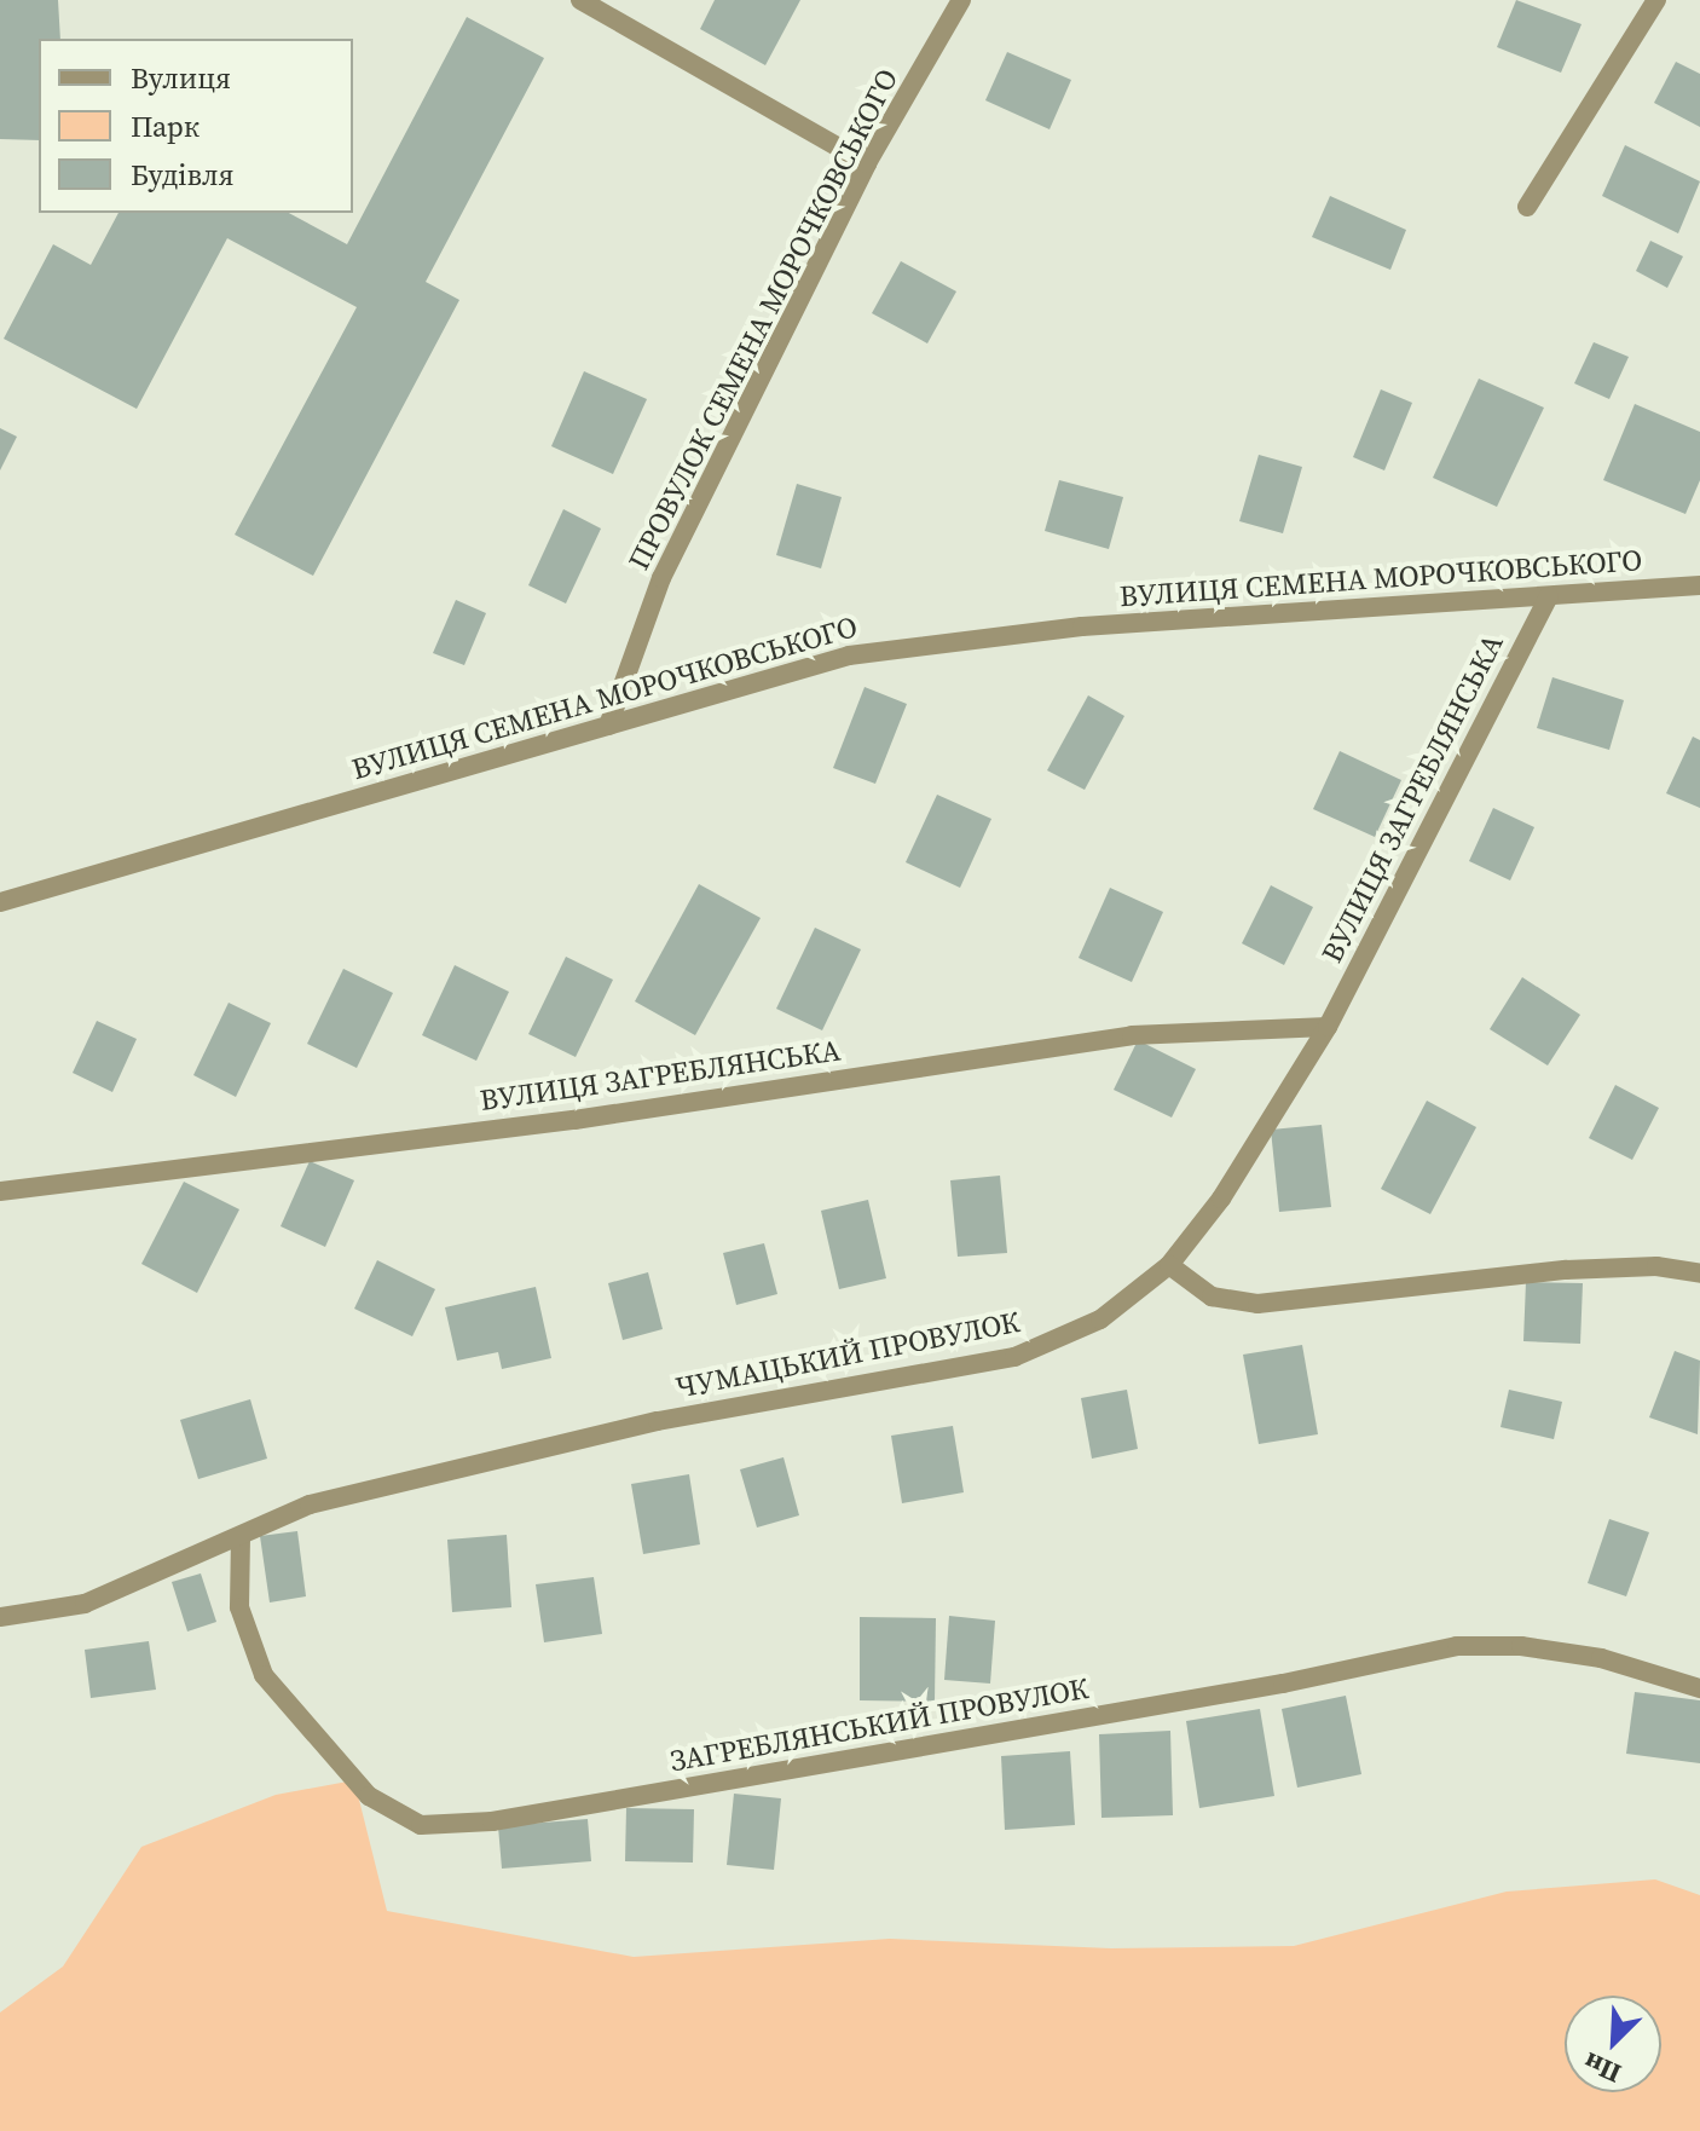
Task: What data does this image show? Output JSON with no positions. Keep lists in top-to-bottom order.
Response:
{
  "streets": {
    "street": [
      "ПРОВУЛОК СЕМЕНА МОРОЧКОВСЬКОГО",
      "ВУЛИЦЯ СЕМЕНА МОРОЧКОВСЬКОГО",
      "ВУЛИЦЯ ЗАГРЕБЛЯНСЬКА",
      "ЧУМАЦЬКИЙ ПРОВУЛОК",
      "ЗАГРЕБЛЯНСЬКИЙ ПРОВУЛОК"
    ]
  },
  "crossings": [
    ["ПРОВУЛОК СЕМЕНА МОРОЧКОВСЬКОГО", "ВУЛИЦЯ СЕМЕНА МОРОЧКОВСЬКОГО"],
    ["ВУЛИЦЯ СЕМЕНА МОРОЧКОВСЬКОГО", "ВУЛИЦЯ ЗАГРЕБЛЯНСЬКА"],
    ["ВУЛИЦЯ ЗАГРЕБЛЯНСЬКА", "ЧУМАЦЬКИЙ ПРОВУЛОК"],
    ["ЧУМАЦЬКИЙ ПРОВУЛОК", "ЗАГРЕБЛЯНСЬКИЙ ПРОВУЛОК"]
  ],
  "legend": ["Вулиця", "Парк", "Будівля"],
  "north": "bottom left"
}
